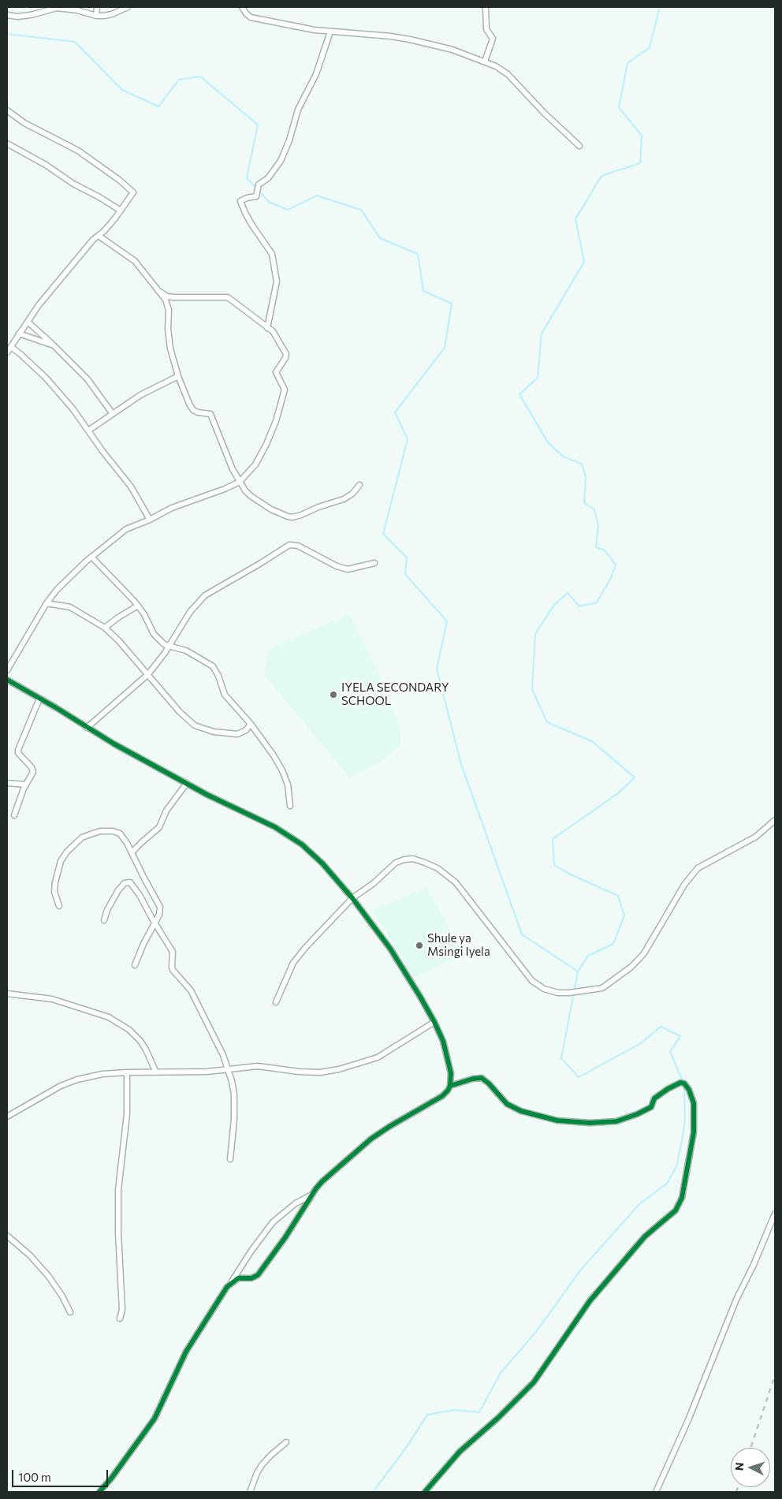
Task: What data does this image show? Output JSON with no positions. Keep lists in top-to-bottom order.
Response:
{
  "places": ["IYELA SECONDARY SCHOOL", "Shule ya Msingi Iyela"],
  "scale_bar": "100 m",
  "north": "left"
}
